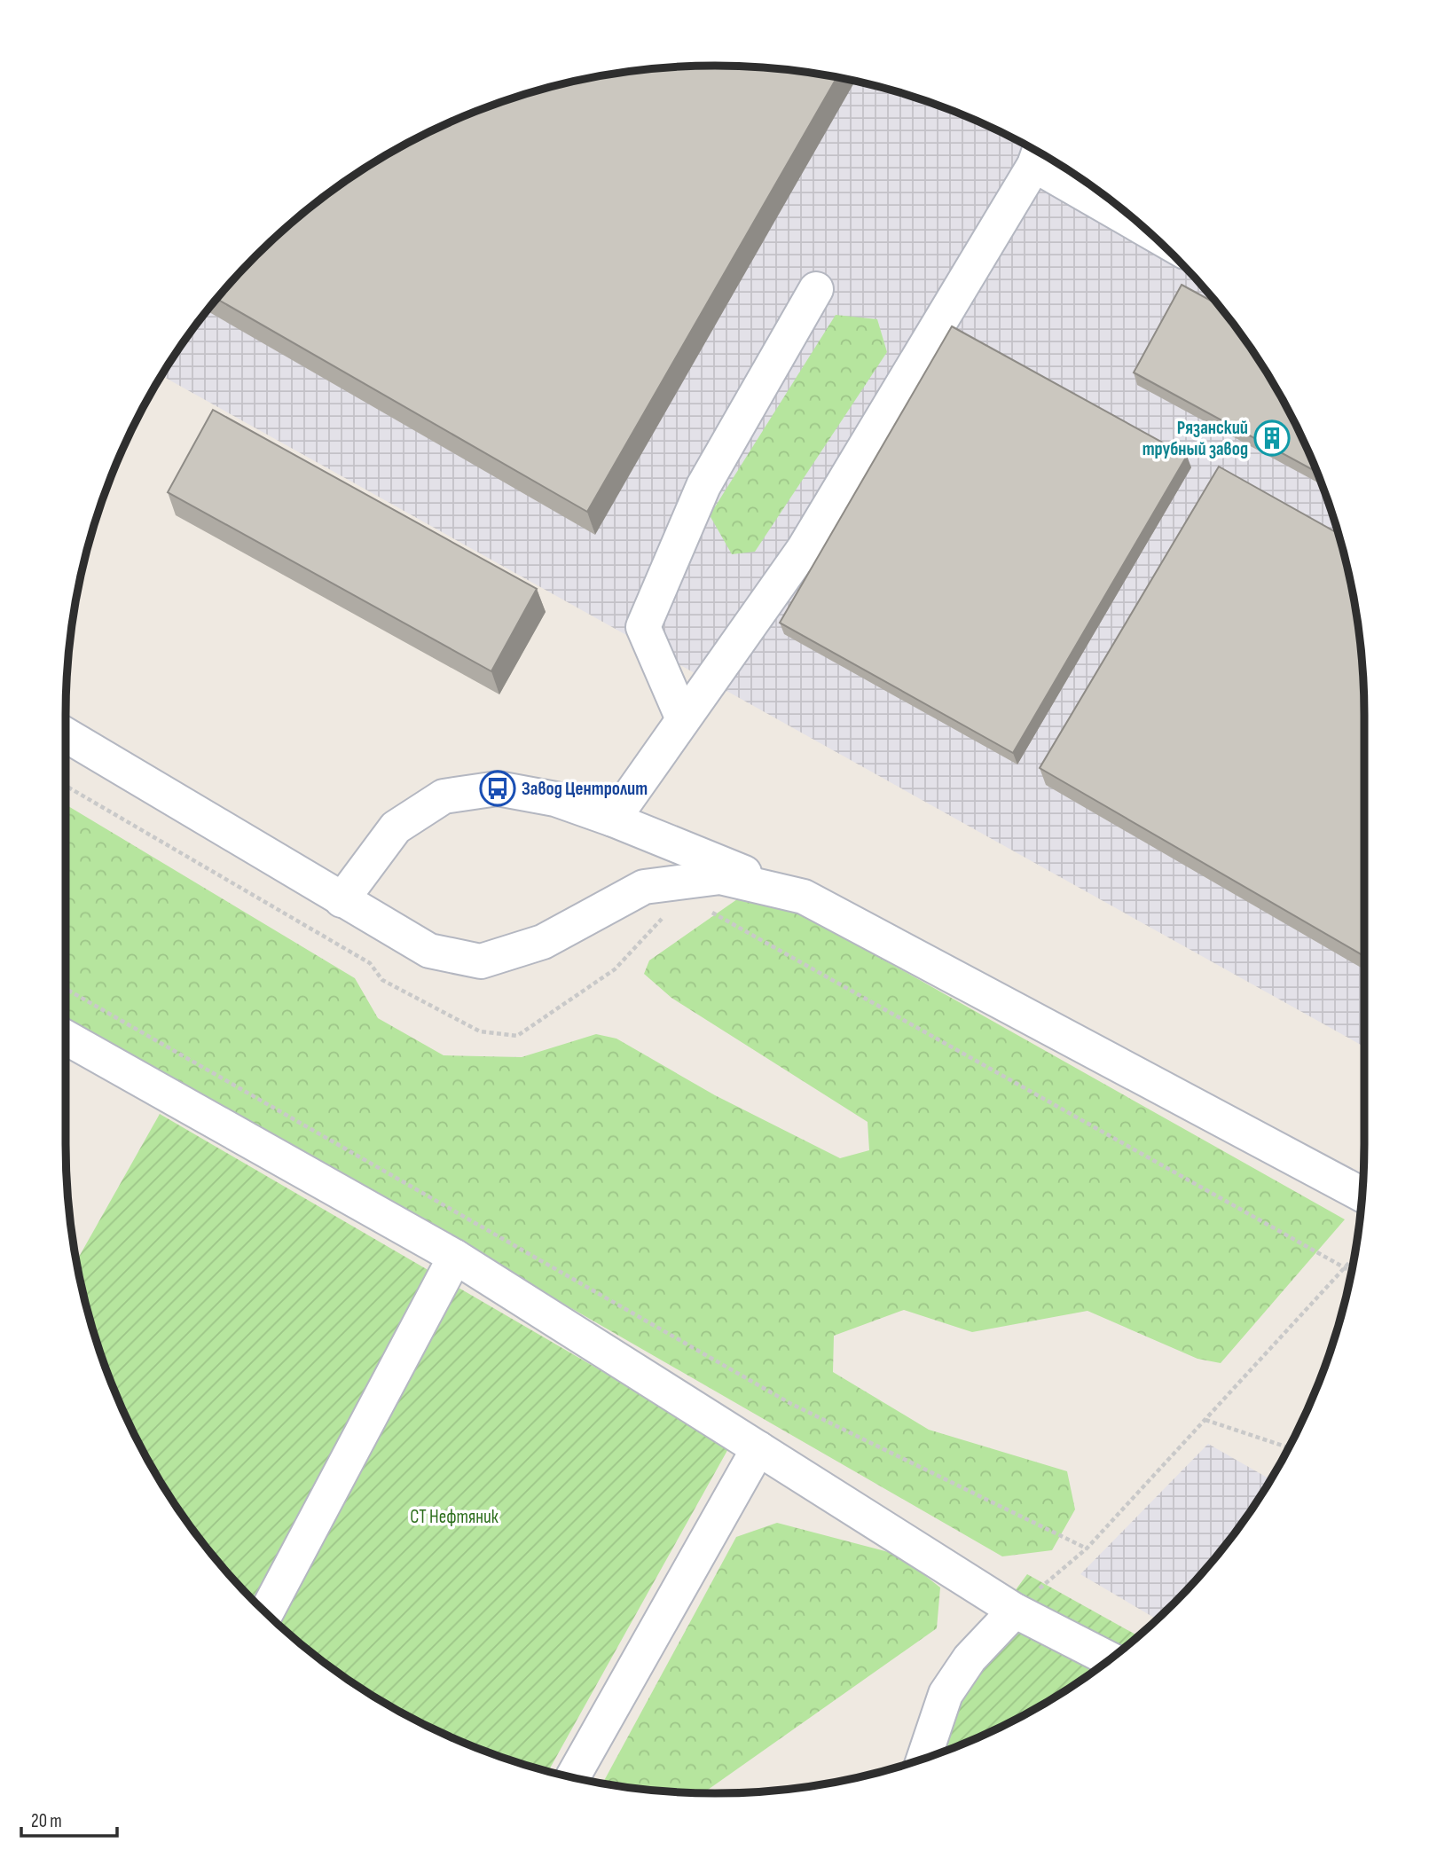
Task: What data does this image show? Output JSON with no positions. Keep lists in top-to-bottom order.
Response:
{
  "parks": ["СТ Нефтяник"],
  "places": {
    "building": ["Рязанский трубный завод"],
    "bus stop": ["Завод Центролит"]
  },
  "scale_bar": "20 m"
}
